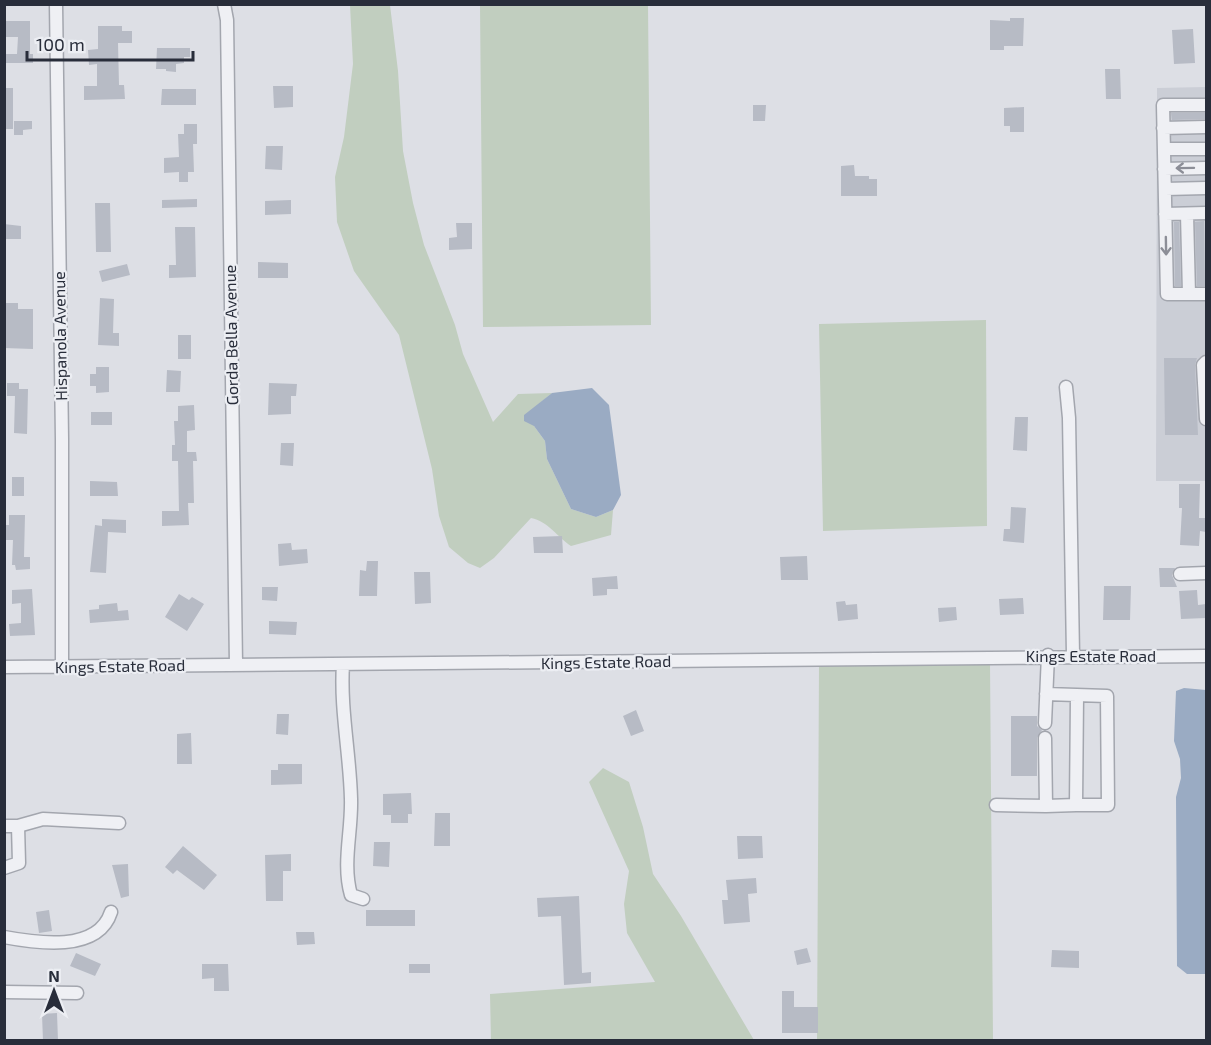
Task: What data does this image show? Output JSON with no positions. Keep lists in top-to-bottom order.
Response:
{
  "streets": {
    "street": ["Gorda Bella Avenue", "Hispanola Avenue", "Kings Estate Road"]
  },
  "crossings": [
    ["Gorda Bella Avenue", "Kings Estate Road"],
    ["Hispanola Avenue", "Kings Estate Road"]
  ],
  "scale_bar": "100 m",
  "north": "top"
}
